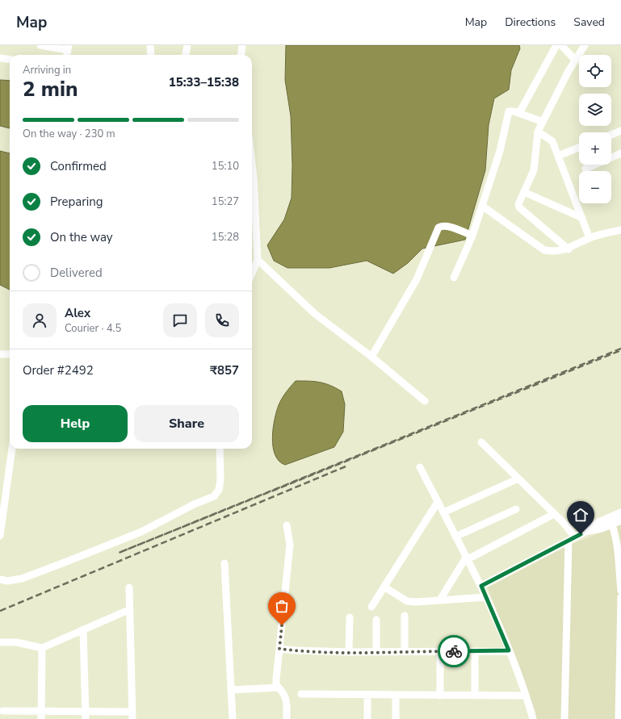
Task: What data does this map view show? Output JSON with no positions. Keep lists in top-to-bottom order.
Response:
{
  "page": {
    "header": "Map",
    "nav": ["Map", "Directions", "Saved"],
    "map_buttons": ["+", "−"],
    "heading": ["2 min", "Arriving in", "15:33–15:38"],
    "panel": [
      "Alex",
      "Courier · 4.5",
      "Order #2492",
      "₹857"
    ],
    "bar": "On the way · 230 m",
    "list": [
      ["Confirmed", "15:10"],
      ["Preparing", "15:27"],
      ["On the way", "15:28"],
      "Delivered"
    ],
    "buttons": ["Help", "Share"]
  }
}
